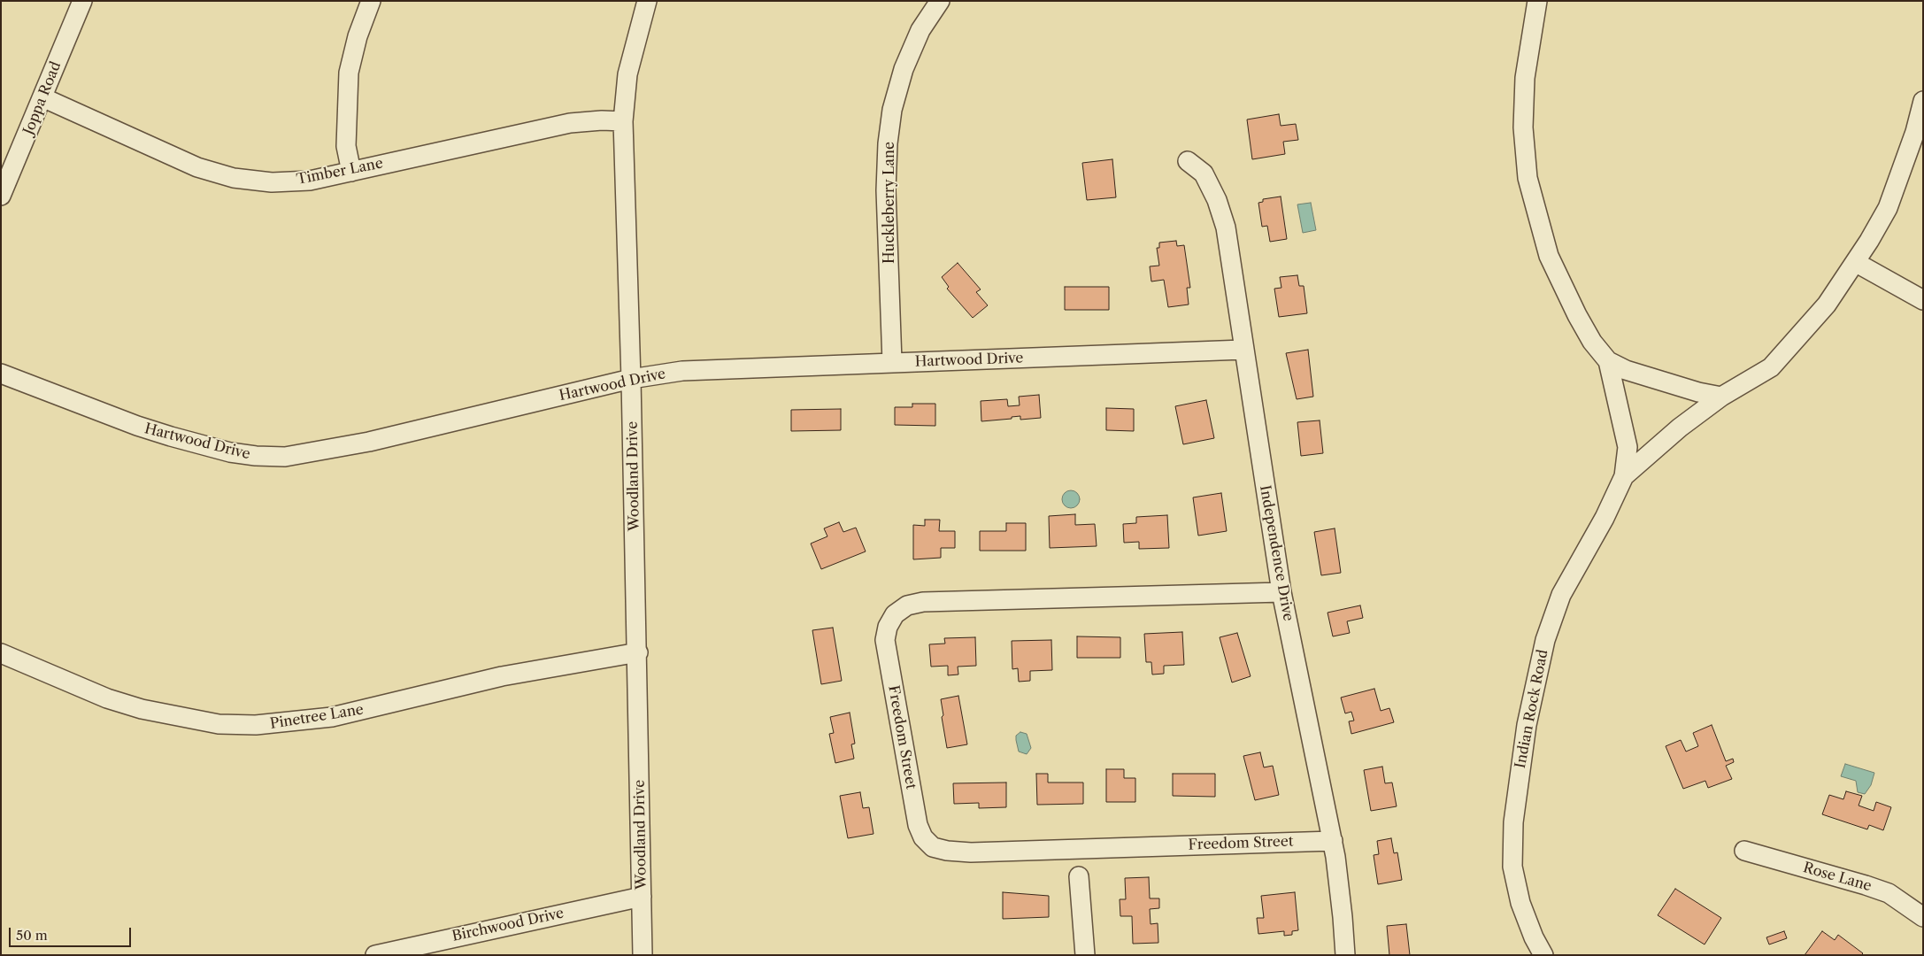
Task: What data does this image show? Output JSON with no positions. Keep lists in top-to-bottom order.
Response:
{
  "streets": {
    "street": [
      "Joppa Road",
      "Timber Lane",
      "Huckleberry Lane",
      "Hartwood Drive",
      "Woodland Drive",
      "Independence Drive",
      "Indian Rock Road",
      "Pinetree Lane",
      "Freedom Street",
      "Rose Lane",
      "Birchwood Drive"
    ]
  },
  "crossings": [
    ["Joppa Road", "Timber Lane"],
    ["Timber Lane", "Woodland Drive"],
    ["Huckleberry Lane", "Hartwood Drive"],
    ["Hartwood Drive", "Woodland Drive"],
    ["Hartwood Drive", "Independence Drive"],
    ["Woodland Drive", "Pinetree Lane"],
    ["Woodland Drive", "Birchwood Drive"],
    ["Independence Drive", "Freedom Street"]
  ],
  "scale_bar": "50 m"
}
